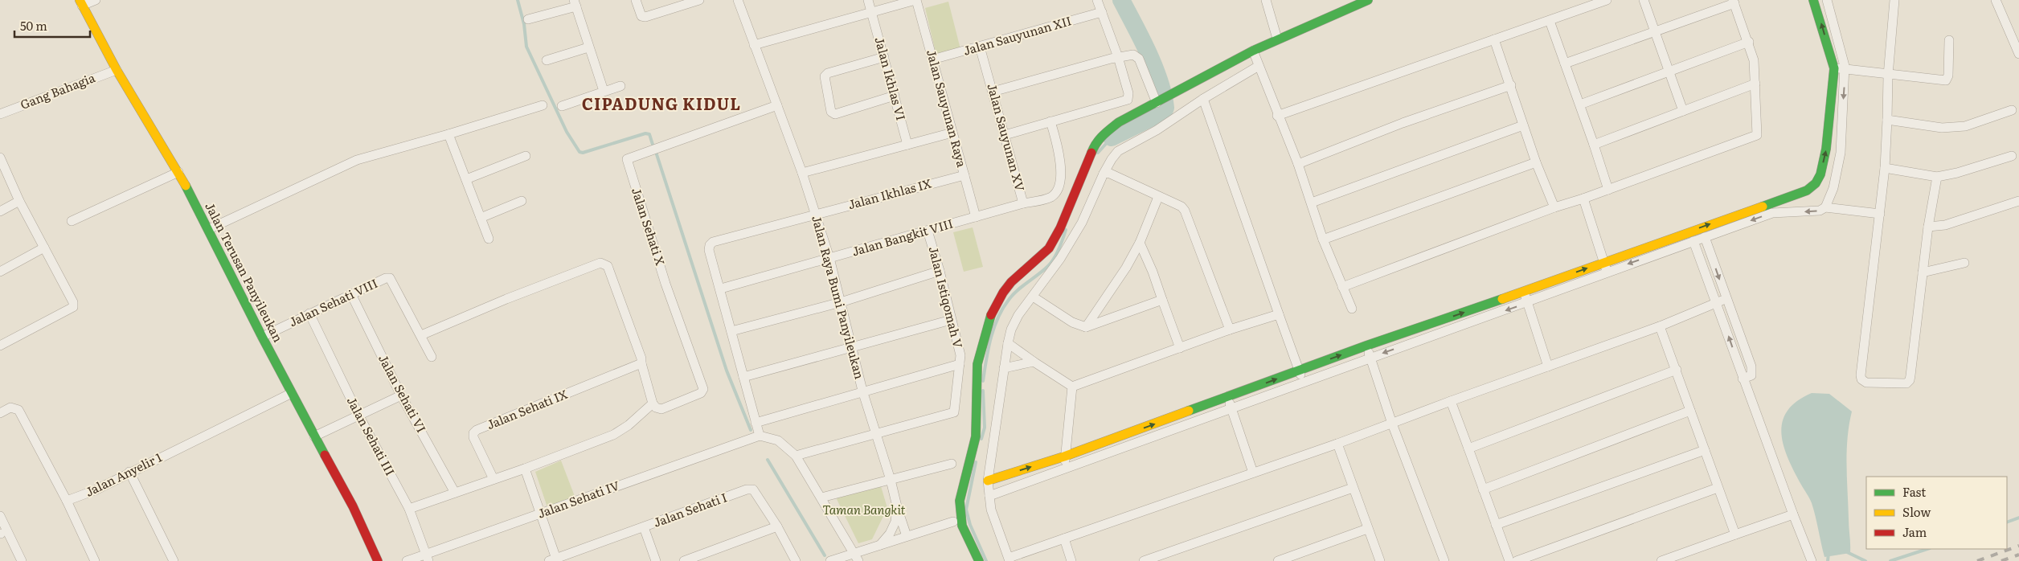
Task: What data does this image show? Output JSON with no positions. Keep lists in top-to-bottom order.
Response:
{
  "streets": {
    "street": [
      "Jalan Sauyunan XII",
      "Jalan Ikhlas VI",
      "Gang Bahagia",
      "Jalan Sauyunan Raya",
      "Jalan Sauyunan XV",
      "Jalan Ikhlas IX",
      "Jalan Sehati X",
      "Jalan Bangkit VIII",
      "Jalan Terusan Panyileukan",
      "Jalan Raya Bumi Panyileukan",
      "Jalan Istiqomah V",
      "Jalan Sehati VIII",
      "Jalan Sehati VI",
      "Jalan Sehati IX",
      "Jalan Sehati III",
      "Jalan Anyelir 1",
      "Jalan Sehati IV",
      "Jalan Sehati I"
    ]
  },
  "crossings": [
    ["Jalan Sauyunan XII", "Jalan Sauyunan Raya"],
    ["Jalan Sauyunan XII", "Jalan Sauyunan XV"],
    ["Gang Bahagia", "Jalan Terusan Panyileukan"],
    ["Jalan Sauyunan Raya", "Jalan Sauyunan XV"],
    ["Jalan Sauyunan Raya", "Jalan Ikhlas IX"],
    ["Jalan Sauyunan Raya", "Jalan Bangkit VIII"],
    ["Jalan Sauyunan XV", "Jalan Bangkit VIII"],
    ["Jalan Ikhlas IX", "Jalan Bangkit VIII"],
    ["Jalan Ikhlas IX", "Jalan Raya Bumi Panyileukan"],
    ["Jalan Sehati X", "Jalan Raya Bumi Panyileukan"],
    ["Jalan Bangkit VIII", "Jalan Raya Bumi Panyileukan"],
    ["Jalan Bangkit VIII", "Jalan Istiqomah V"],
    ["Jalan Terusan Panyileukan", "Jalan Sehati VIII"],
    ["Jalan Terusan Panyileukan", "Jalan Anyelir 1"],
    ["Jalan Raya Bumi Panyileukan", "Jalan Istiqomah V"],
    ["Jalan Sehati VIII", "Jalan Sehati VI"],
    ["Jalan Sehati VIII", "Jalan Sehati III"],
    ["Jalan Sehati III", "Jalan Sehati IV"]
  ],
  "districts": ["CIPADUNG KIDUL"],
  "parks": ["Taman Bangkit"],
  "legend": ["Fast", "Slow", "Jam"],
  "scale_bar": "50 m"
}
